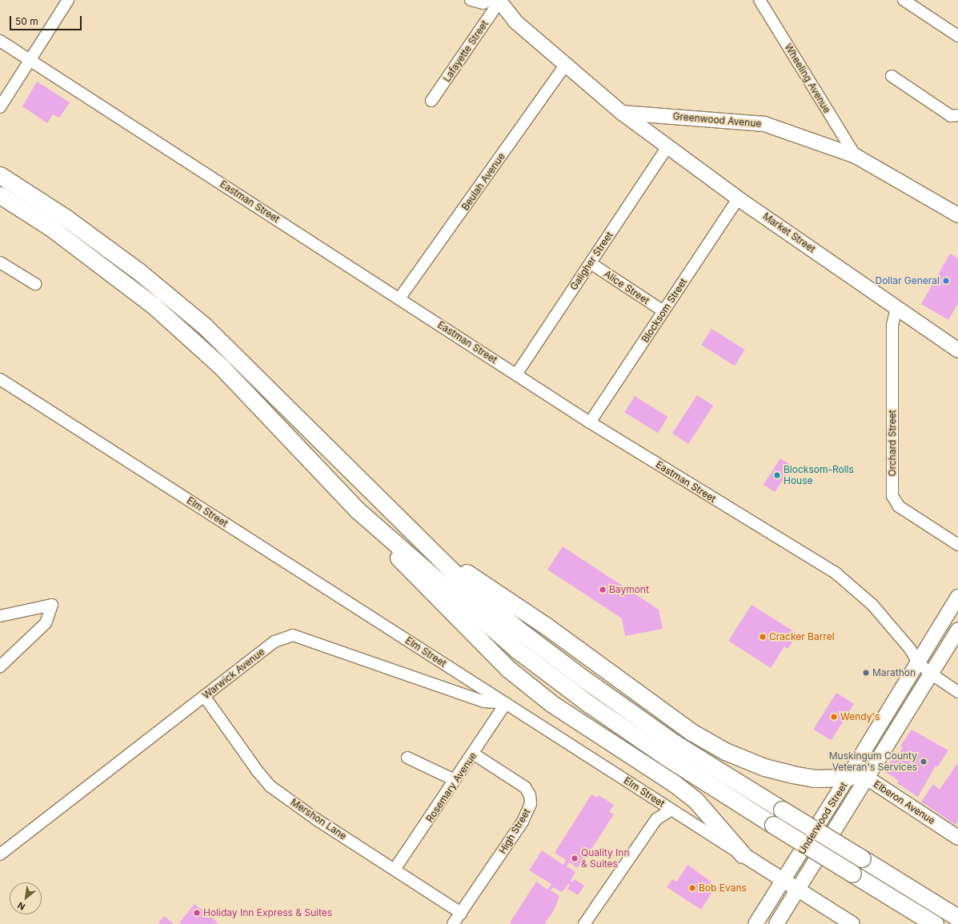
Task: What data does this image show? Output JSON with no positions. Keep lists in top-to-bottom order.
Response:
{
  "streets": {
    "main road": [
      "Greenwood Avenue",
      "Market Street",
      "Elm Street",
      "Elberon Avenue",
      "Underwood Street"
    ],
    "street": [
      "Lafayette Street",
      "Wheeling Avenue",
      "Beulah Avenue",
      "Eastman Street",
      "Galigher Street",
      "Alice Street",
      "Blocksom Street",
      "Orchard Street",
      "Warwick Avenue",
      "Rosemary Avenue",
      "Mershon Lane",
      "High Street"
    ]
  },
  "crossings": [
    ["Wheeling Avenue", "Greenwood Avenue"],
    ["Greenwood Avenue", "Market Street"],
    ["Beulah Avenue", "Eastman Street"],
    ["Eastman Street", "Galigher Street"],
    ["Eastman Street", "Blocksom Street"],
    ["Eastman Street", "Underwood Street"],
    ["Market Street", "Galigher Street"],
    ["Market Street", "Blocksom Street"],
    ["Market Street", "Orchard Street"],
    ["Galigher Street", "Alice Street"],
    ["Alice Street", "Blocksom Street"],
    ["Elm Street", "Warwick Avenue"],
    ["Elm Street", "Rosemary Avenue"],
    ["Elm Street", "Underwood Street"],
    ["Warwick Avenue", "Rosemary Avenue"],
    ["Warwick Avenue", "Mershon Lane"],
    ["Rosemary Avenue", "Mershon Lane"],
    ["Rosemary Avenue", "High Street"],
    ["Elberon Avenue", "Underwood Street"],
    ["Mershon Lane", "High Street"]
  ],
  "places": [
    "Dollar General",
    "Blocksom-Rolls House",
    "Baymont",
    "Cracker Barrel",
    "Marathon",
    "Wendy's",
    "Muskingum County Veteran's Services",
    "Quality Inn & Suites",
    "Bob Evans",
    "Holiday Inn Express & Suites"
  ],
  "scale_bar": "50 m",
  "north": "bottom left"
}
